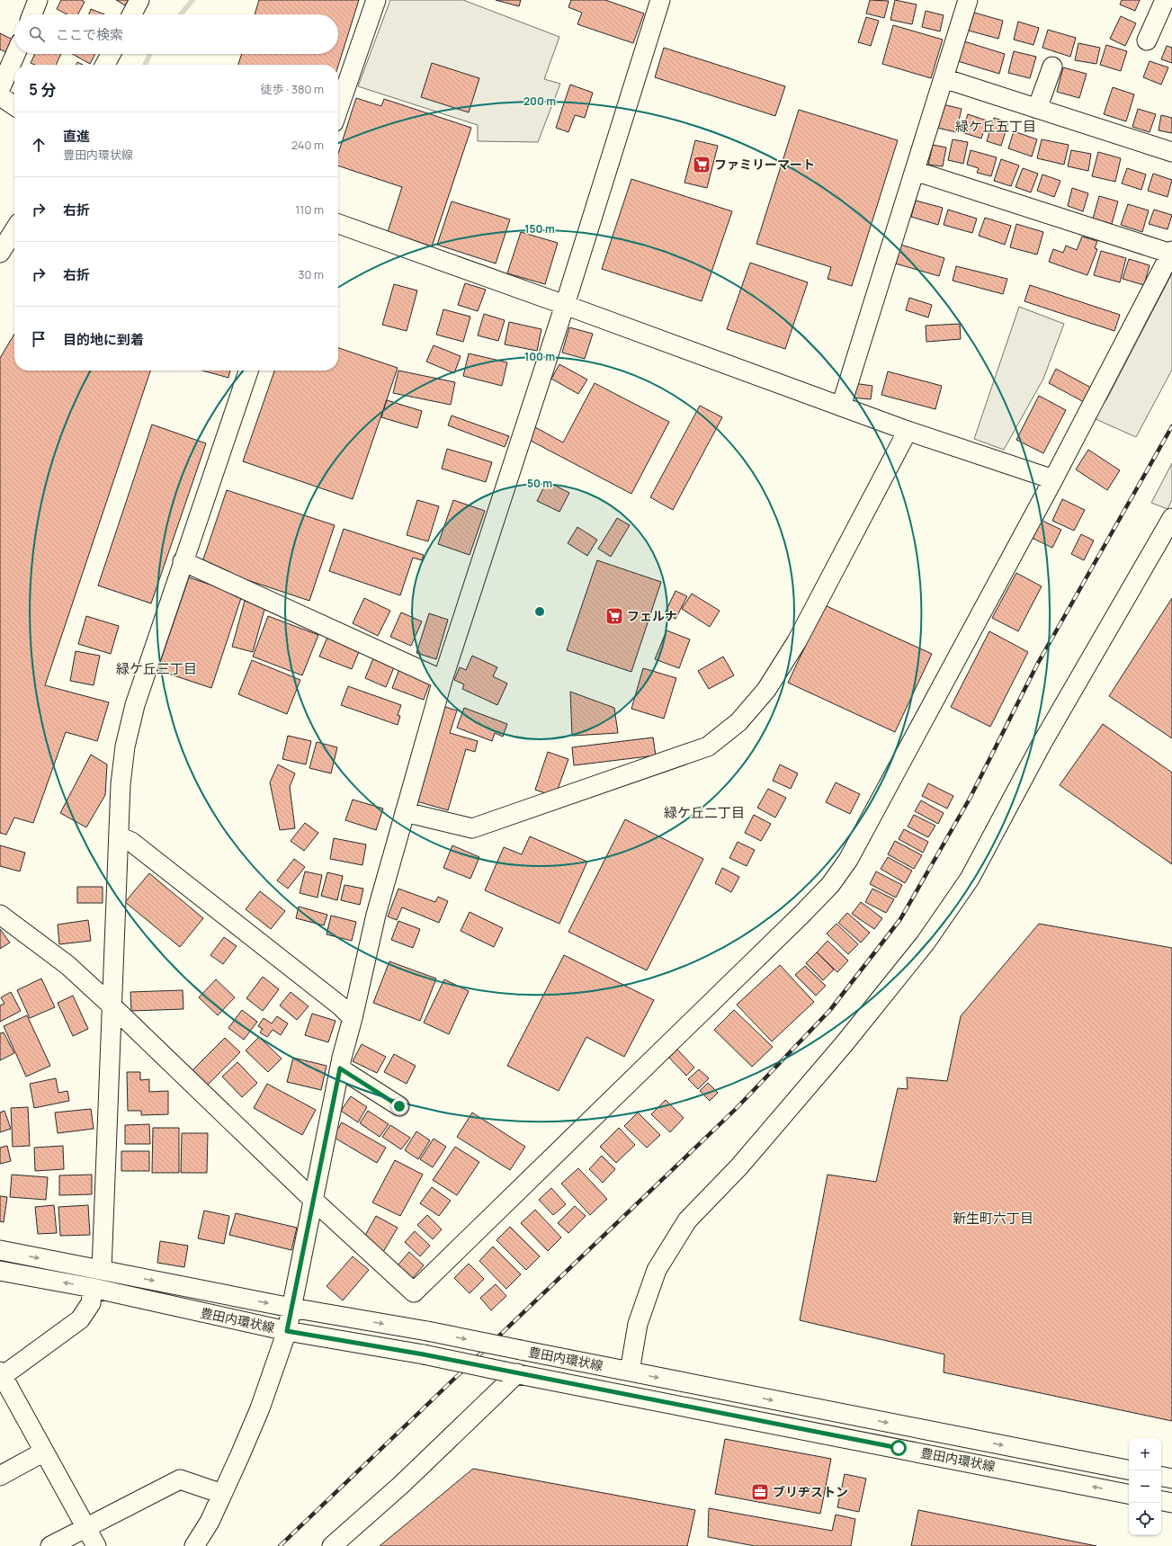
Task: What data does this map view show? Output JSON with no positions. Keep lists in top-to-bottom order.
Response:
{
  "streets": {
    "street": ["豊田内環状線"]
  },
  "districts": [
    "緑ケ丘五丁目",
    "緑ケ丘三丁目",
    "緑ケ丘二丁目",
    "新生町六丁目"
  ],
  "places": {
    "supermarket": ["ファミリーマート", "フェルナ"],
    "office": ["ブリヂストン"]
  },
  "page": {
    "search": "ここで検索",
    "heading": ["5 分", "徒歩 · 380 m"],
    "list": [
      ["直進", "豊田内環状線", "240 m"],
      ["右折", "110 m"],
      ["右折", "30 m"],
      "目的地に到着"
    ],
    "map_buttons": ["+", "−"]
  },
  "rings": [
    "200 m",
    "150 m",
    "100 m",
    "50 m"
  ]
}
